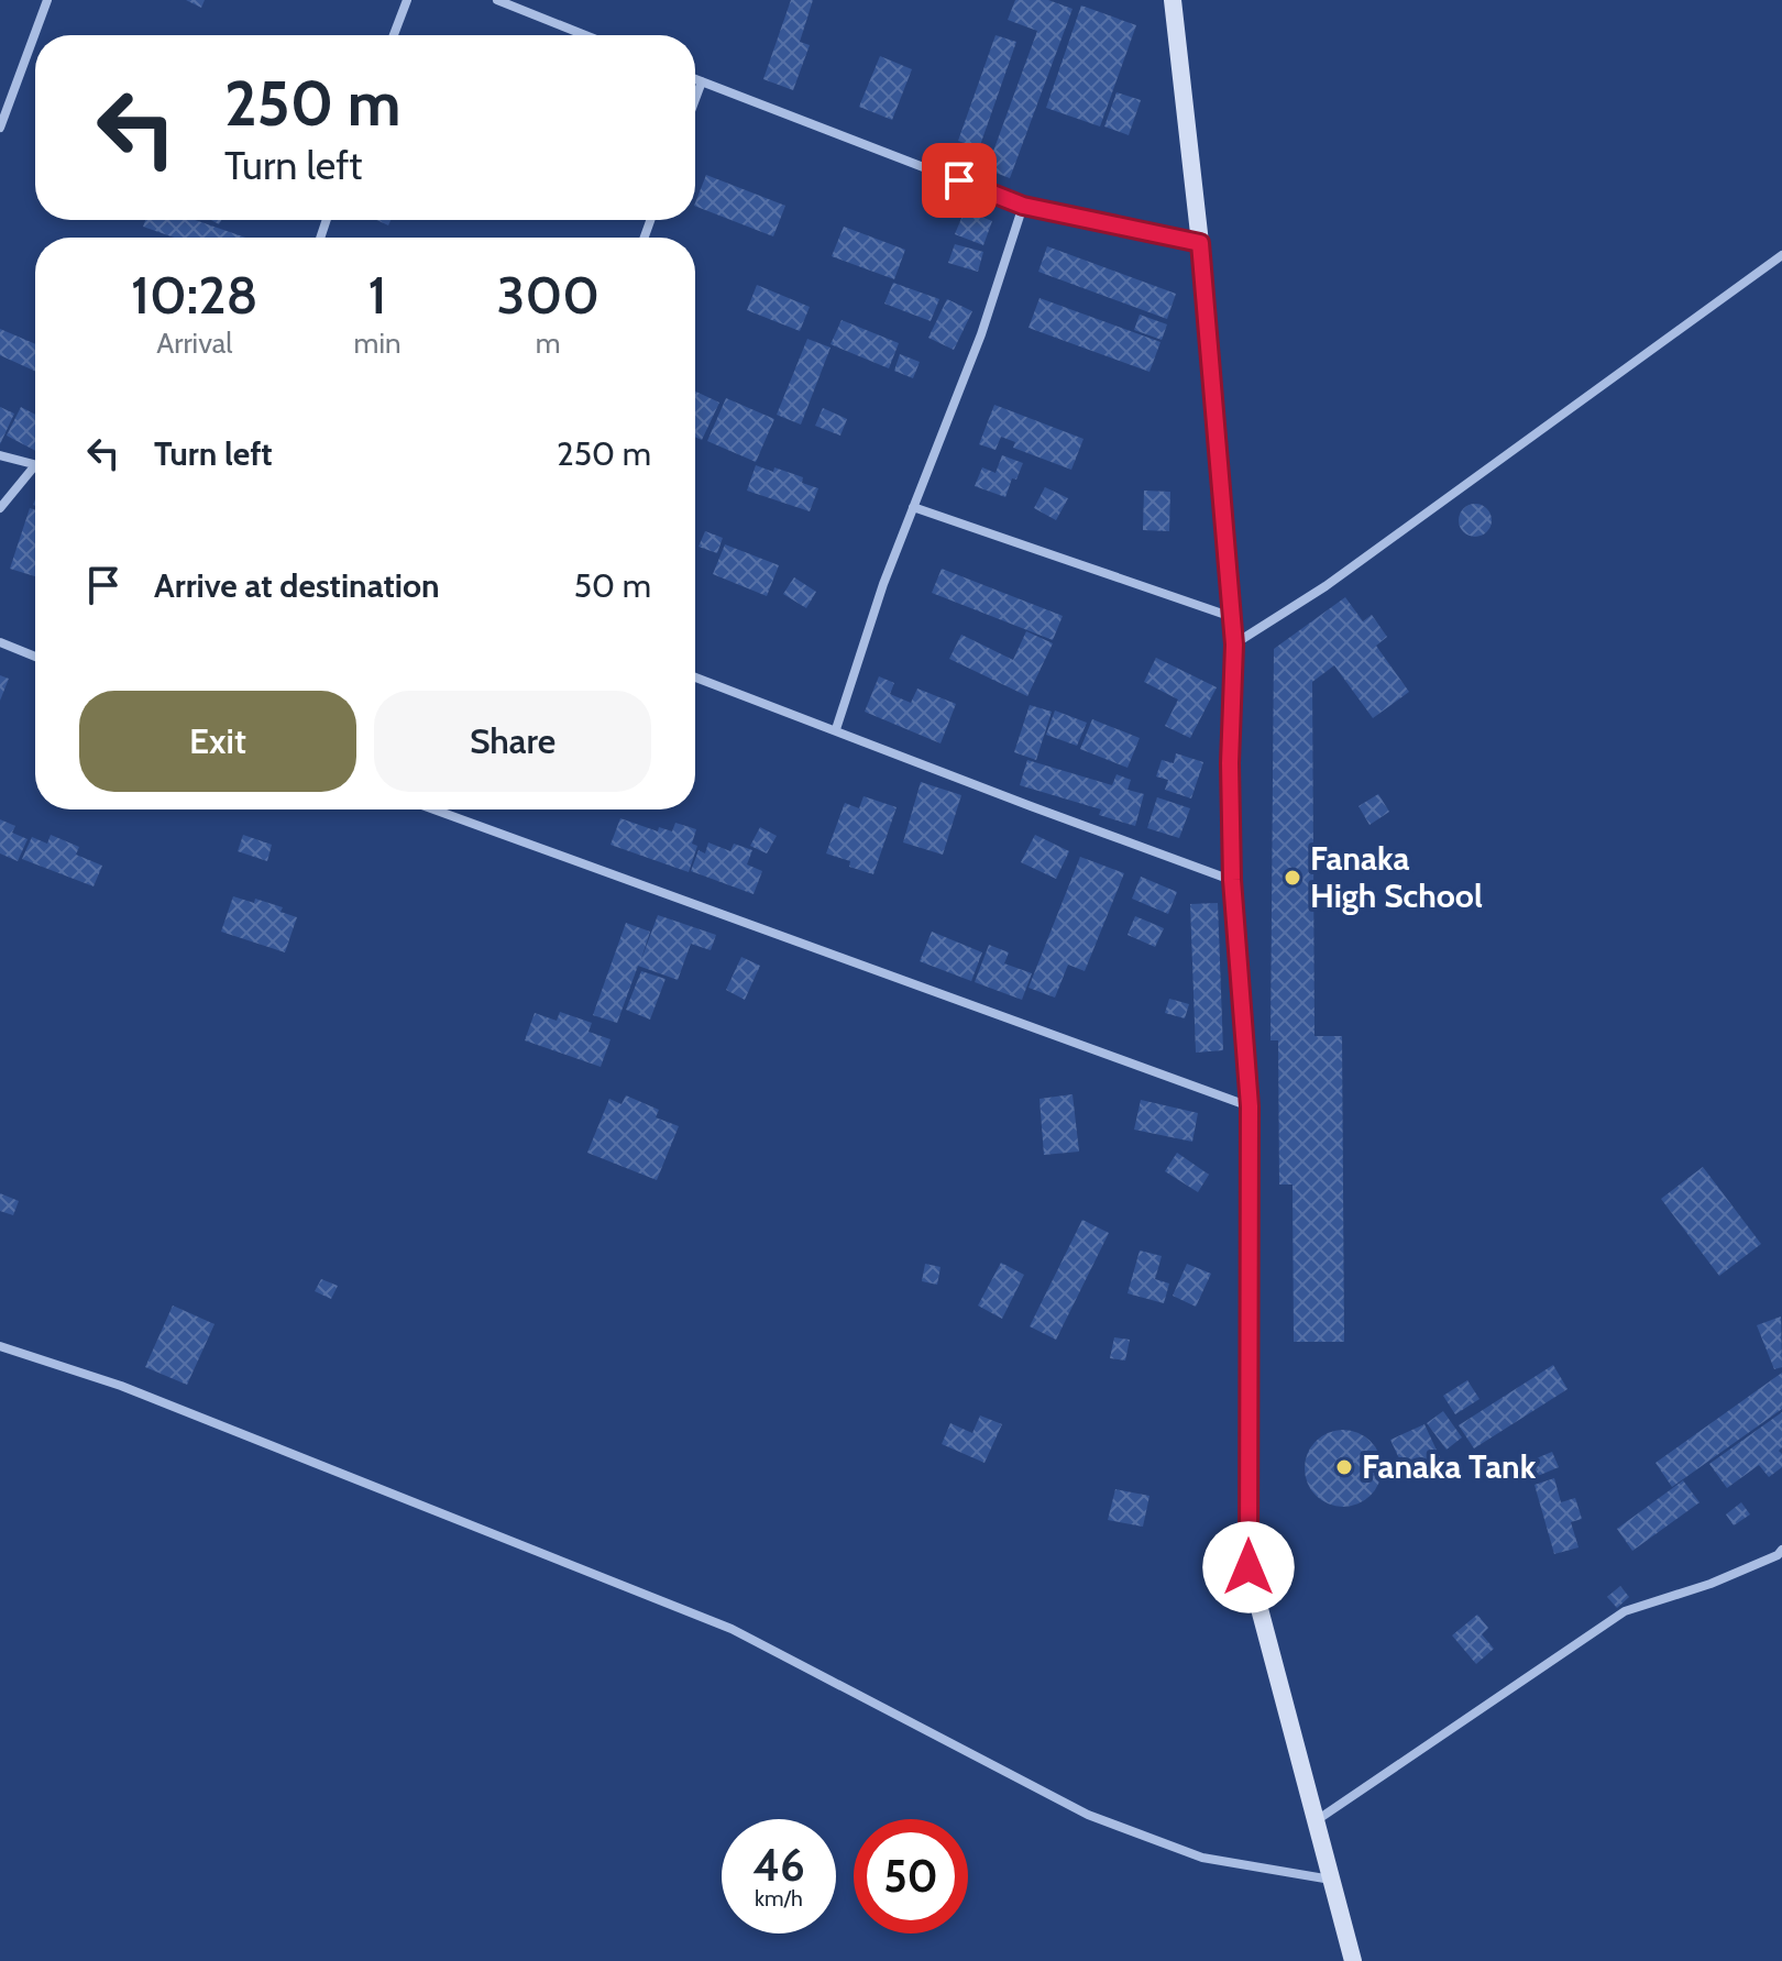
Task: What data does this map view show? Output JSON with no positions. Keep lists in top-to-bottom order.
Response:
{
  "places": ["Fanaka High School", "Fanaka Tank"],
  "page": {
    "turn": ["250 m", "Turn left"],
    "eta": [
      "10:28",
      "Arrival",
      "1",
      "min",
      "300",
      "m"
    ],
    "list": [
      {
        "name": "Turn left",
        "value": "250 m"
      },
      {
        "name": "Arrive at destination",
        "value": "50 m"
      }
    ],
    "buttons": ["Exit", "Share"],
    "speed": "46 km/h",
    "limit": "50"
  }
}
